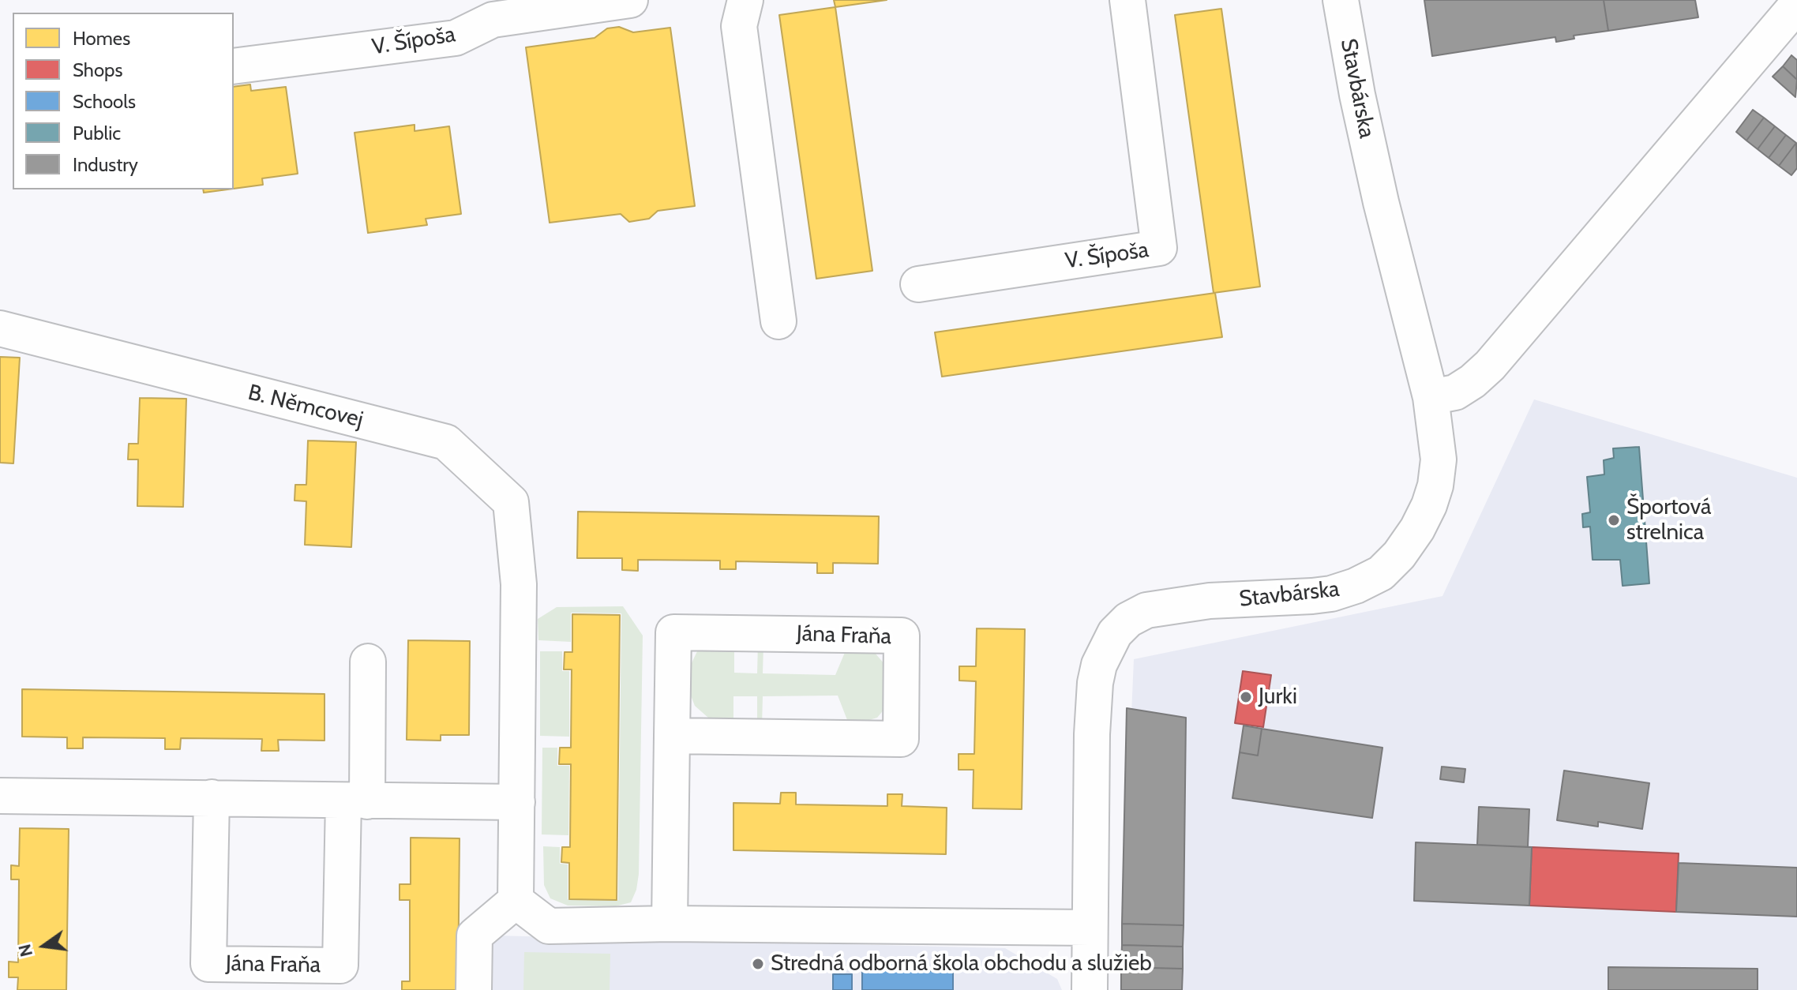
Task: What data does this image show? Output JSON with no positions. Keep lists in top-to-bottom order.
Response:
{
  "streets": {
    "street": [
      "V. Šípoša",
      "Stavbárska",
      "B. Němcovej",
      "Jána Fraňa"
    ]
  },
  "places": ["Športová strelnica", "Jurki", "Stredná odborná škola obchodu a služieb"],
  "legend": [
    "Homes",
    "Shops",
    "Schools",
    "Public",
    "Industry"
  ],
  "north": "left"
}
